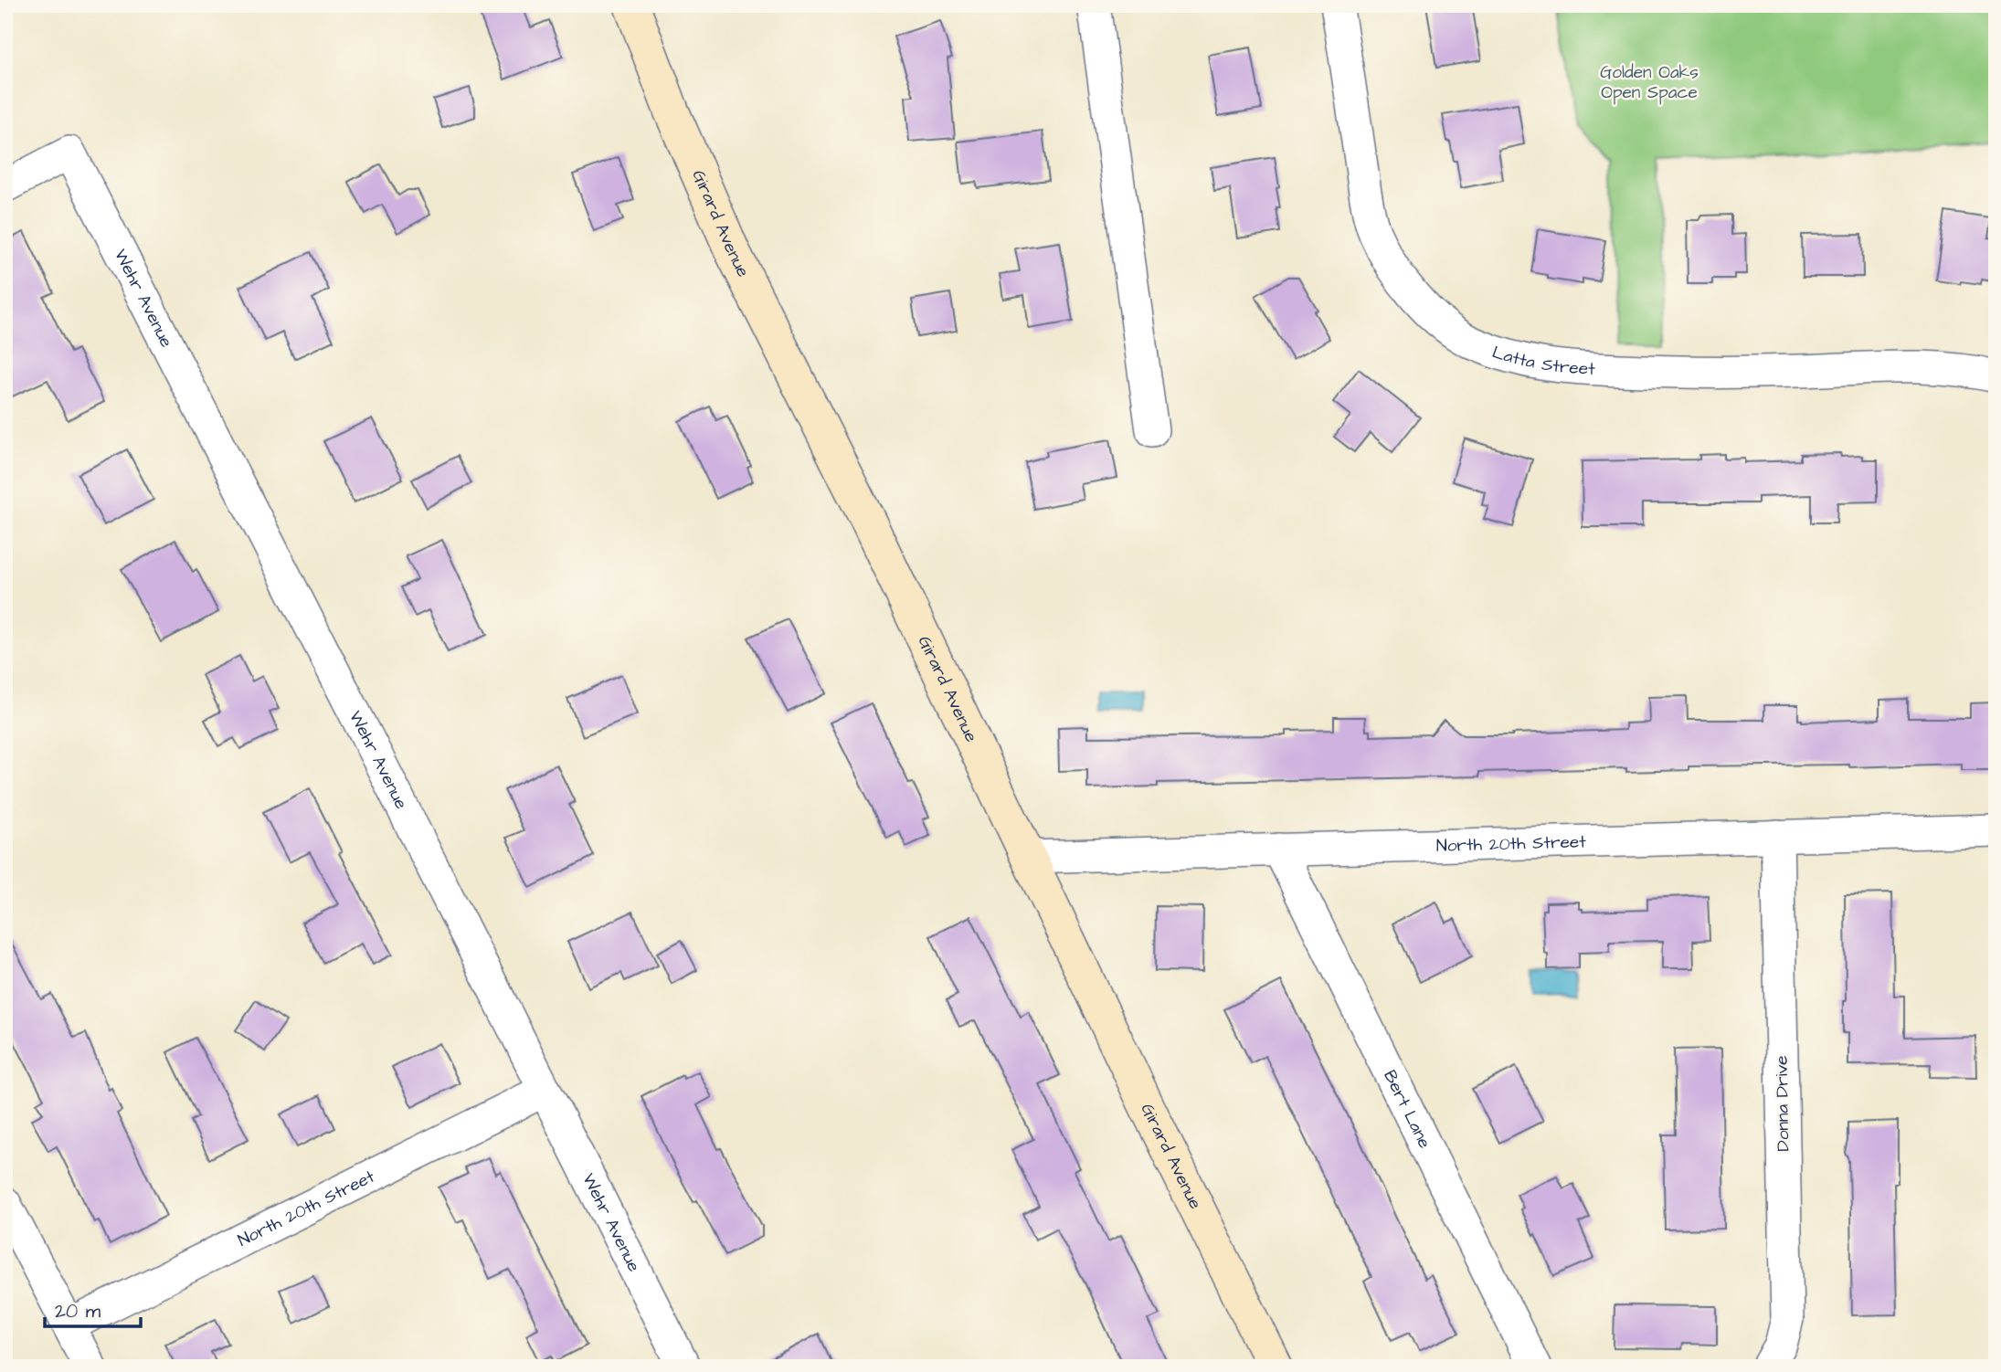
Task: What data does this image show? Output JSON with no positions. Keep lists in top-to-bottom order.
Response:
{
  "streets": {
    "street": [
      "Girard Avenue",
      "Wehr Avenue",
      "Latta Street",
      "North 20th Street",
      "Donna Drive",
      "Bert Lane"
    ]
  },
  "crossings": [
    ["Girard Avenue", "North 20th Street"],
    ["Wehr Avenue", "North 20th Street"],
    ["North 20th Street", "Donna Drive"],
    ["North 20th Street", "Bert Lane"]
  ],
  "parks": ["Golden Oaks Open Space"],
  "scale_bar": "20 m"
}
